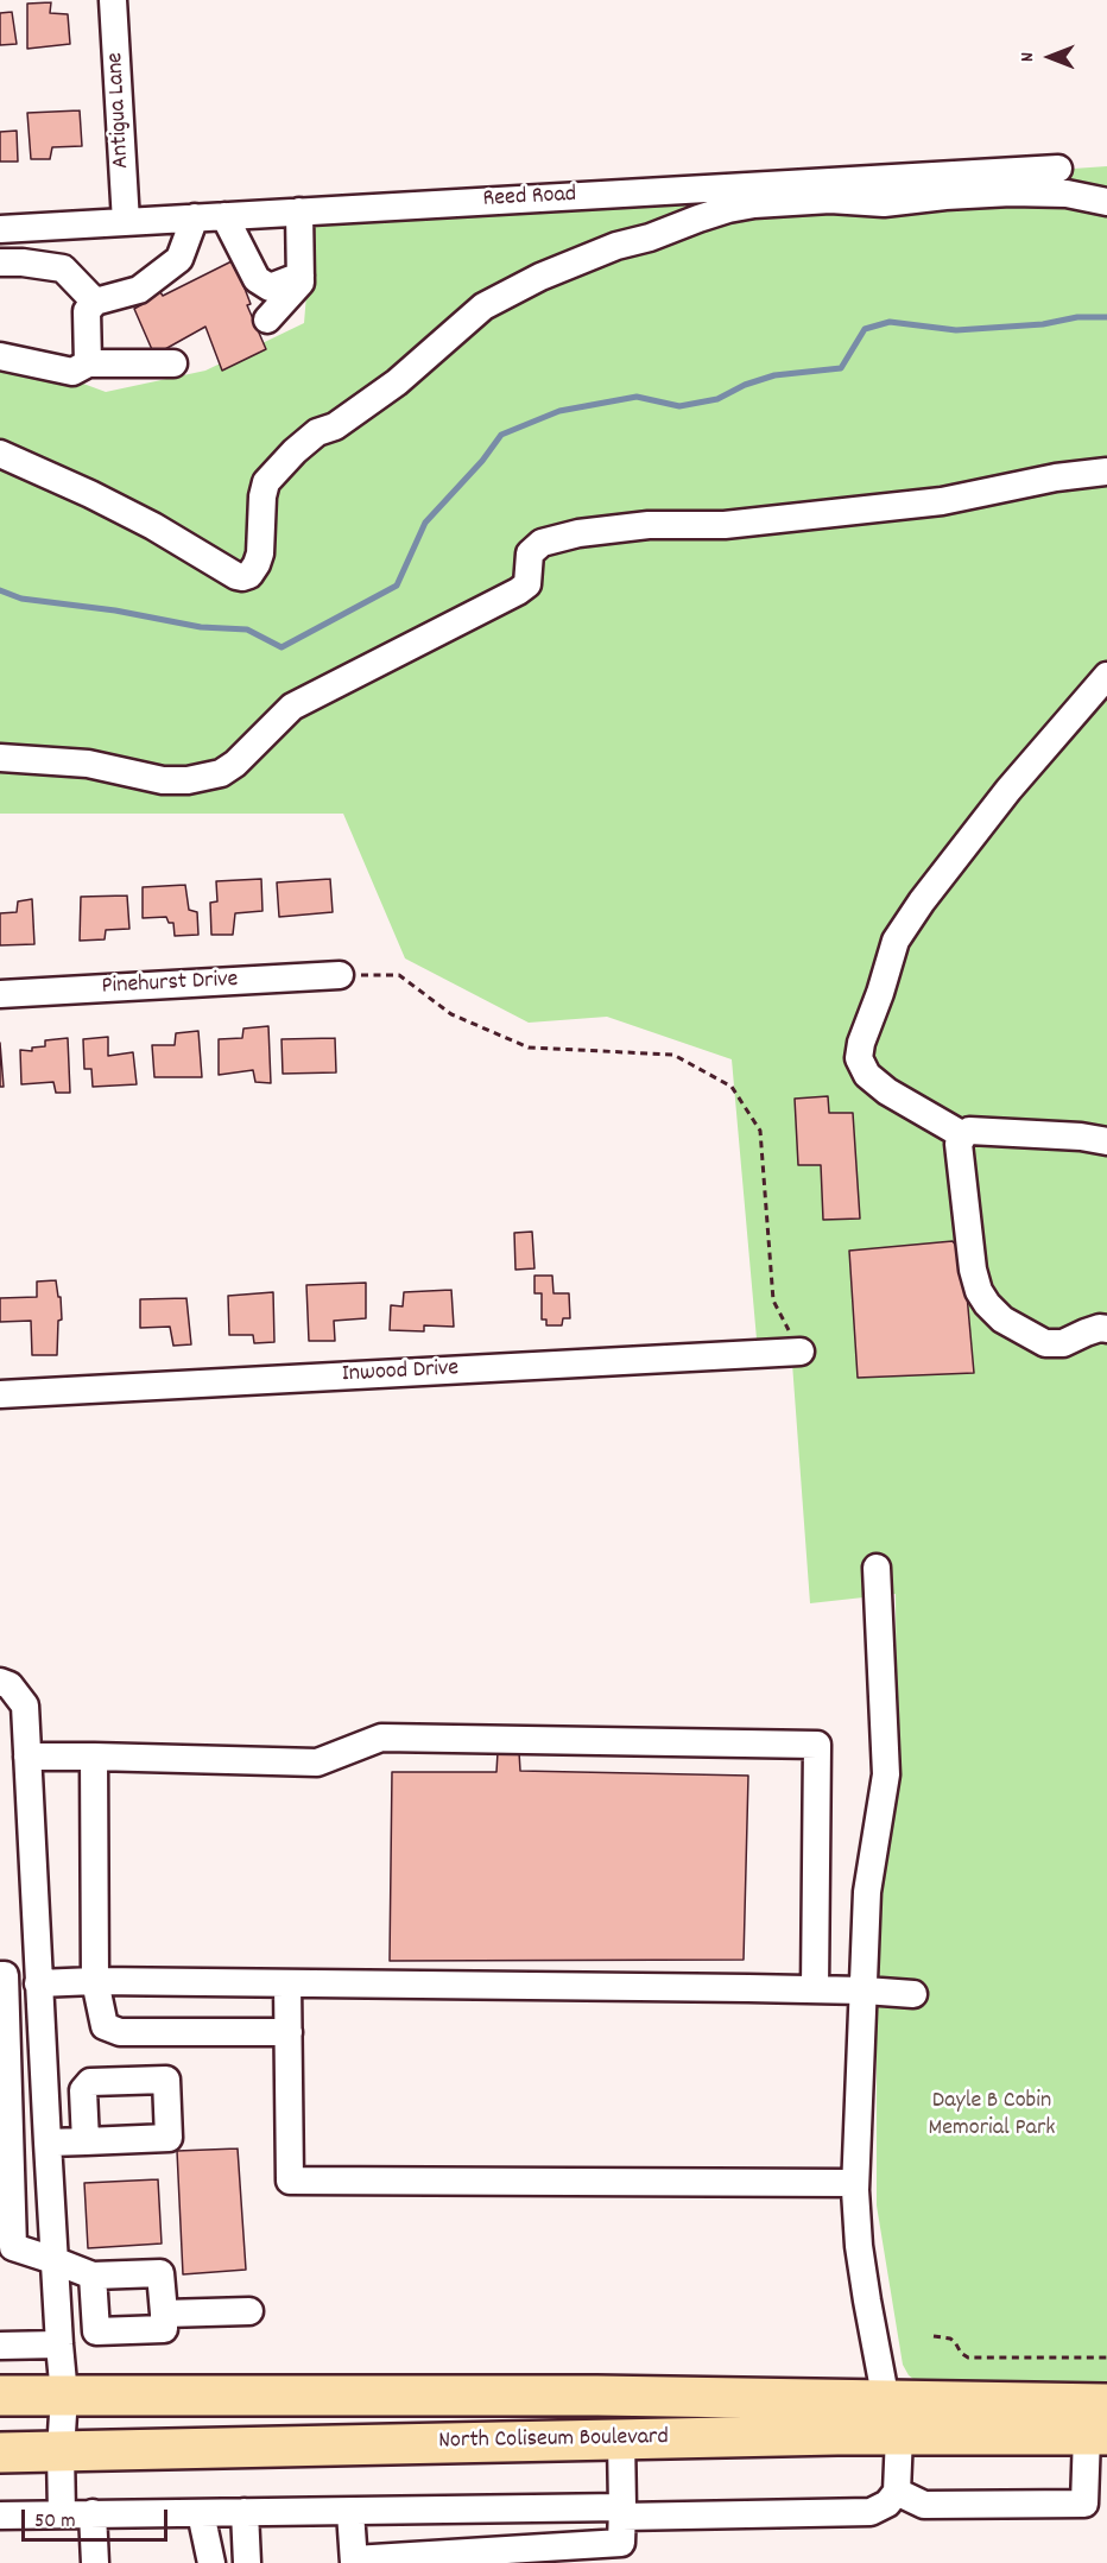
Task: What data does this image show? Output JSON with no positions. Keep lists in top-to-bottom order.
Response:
{
  "streets": {
    "highway": ["North Coliseum Boulevard"],
    "street": [
      "Antigua Lane",
      "Reed Road",
      "Pinehurst Drive",
      "Inwood Drive"
    ]
  },
  "crossings": [
    ["Antigua Lane", "Reed Road"]
  ],
  "parks": ["Dayle B Cobin Memorial Park"],
  "scale_bar": "50 m",
  "north": "left"
}
